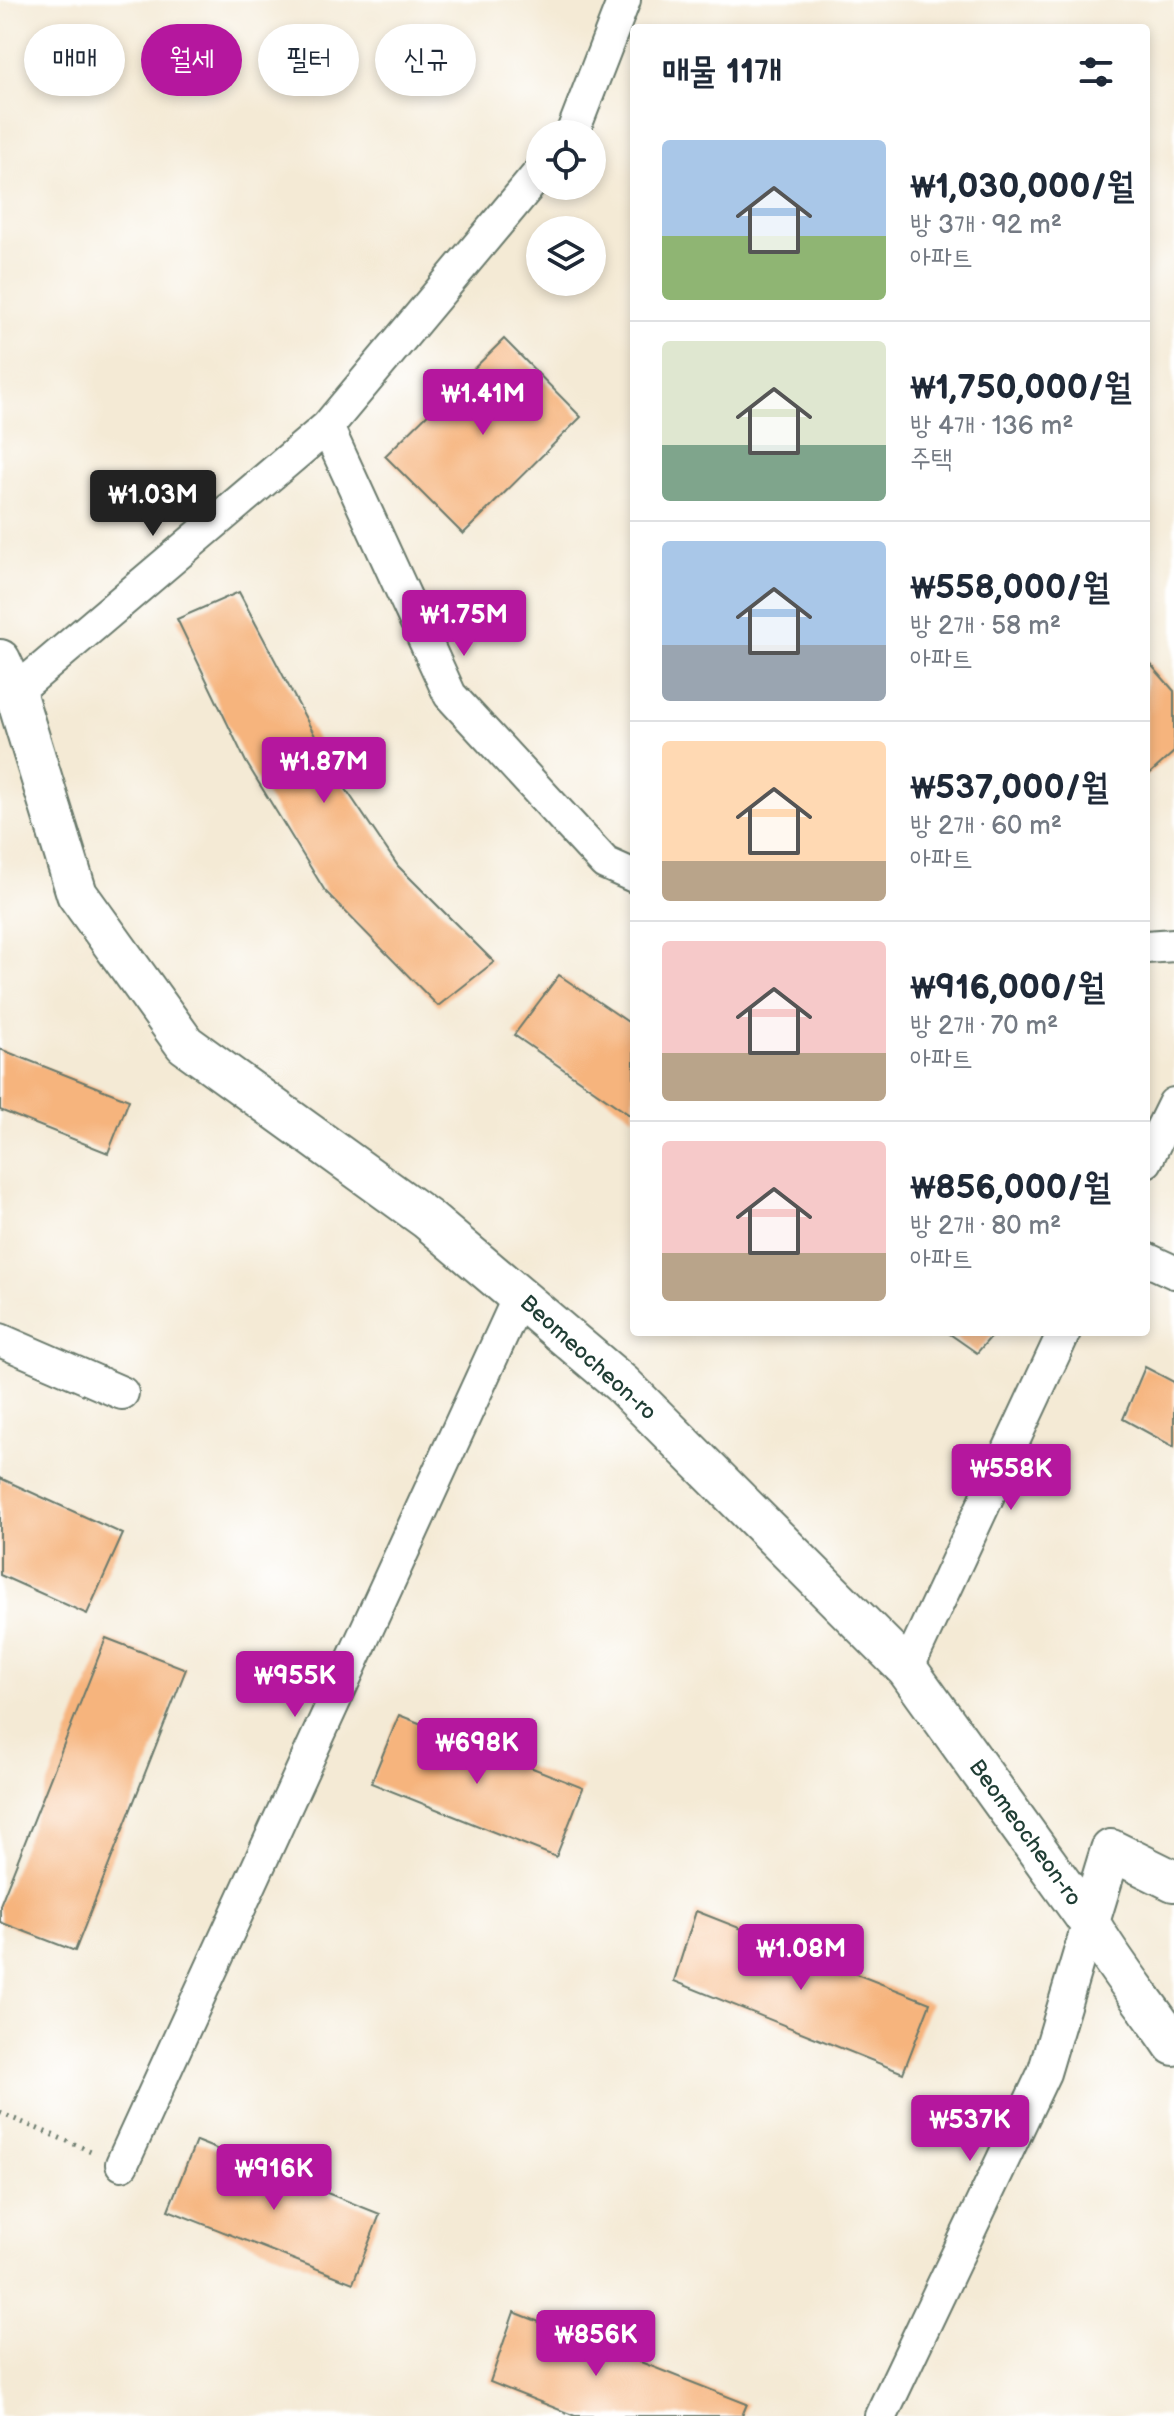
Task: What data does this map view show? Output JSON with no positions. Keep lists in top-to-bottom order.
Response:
{
  "streets": {
    "street": ["Beomeocheon-ro"]
  },
  "page": {
    "chip": [
      "매매",
      "월세",
      "필터",
      "신규"
    ],
    "heading": "매물 11개",
    "list": [
      {
        "name": "₩1,030,000/월",
        "note": "방 3개 · 92 m² · 아파트"
      },
      {
        "name": "₩1,750,000/월",
        "note": "방 4개 · 136 m² · 주택"
      },
      {
        "name": "₩558,000/월",
        "note": "방 2개 · 58 m² · 아파트"
      },
      {
        "name": "₩537,000/월",
        "note": "방 2개 · 60 m² · 아파트"
      },
      {
        "name": "₩916,000/월",
        "note": "방 2개 · 70 m² · 아파트"
      },
      {
        "name": "₩856,000/월",
        "note": "방 2개 · 80 m² · 아파트"
      }
    ],
    "price": [
      "₩1.41M",
      "₩1.03M",
      "₩1.75M",
      "₩1.87M",
      "₩558K",
      "₩955K",
      "₩698K",
      "₩1.08M",
      "₩537K",
      "₩916K",
      "₩856K"
    ]
  }
}
